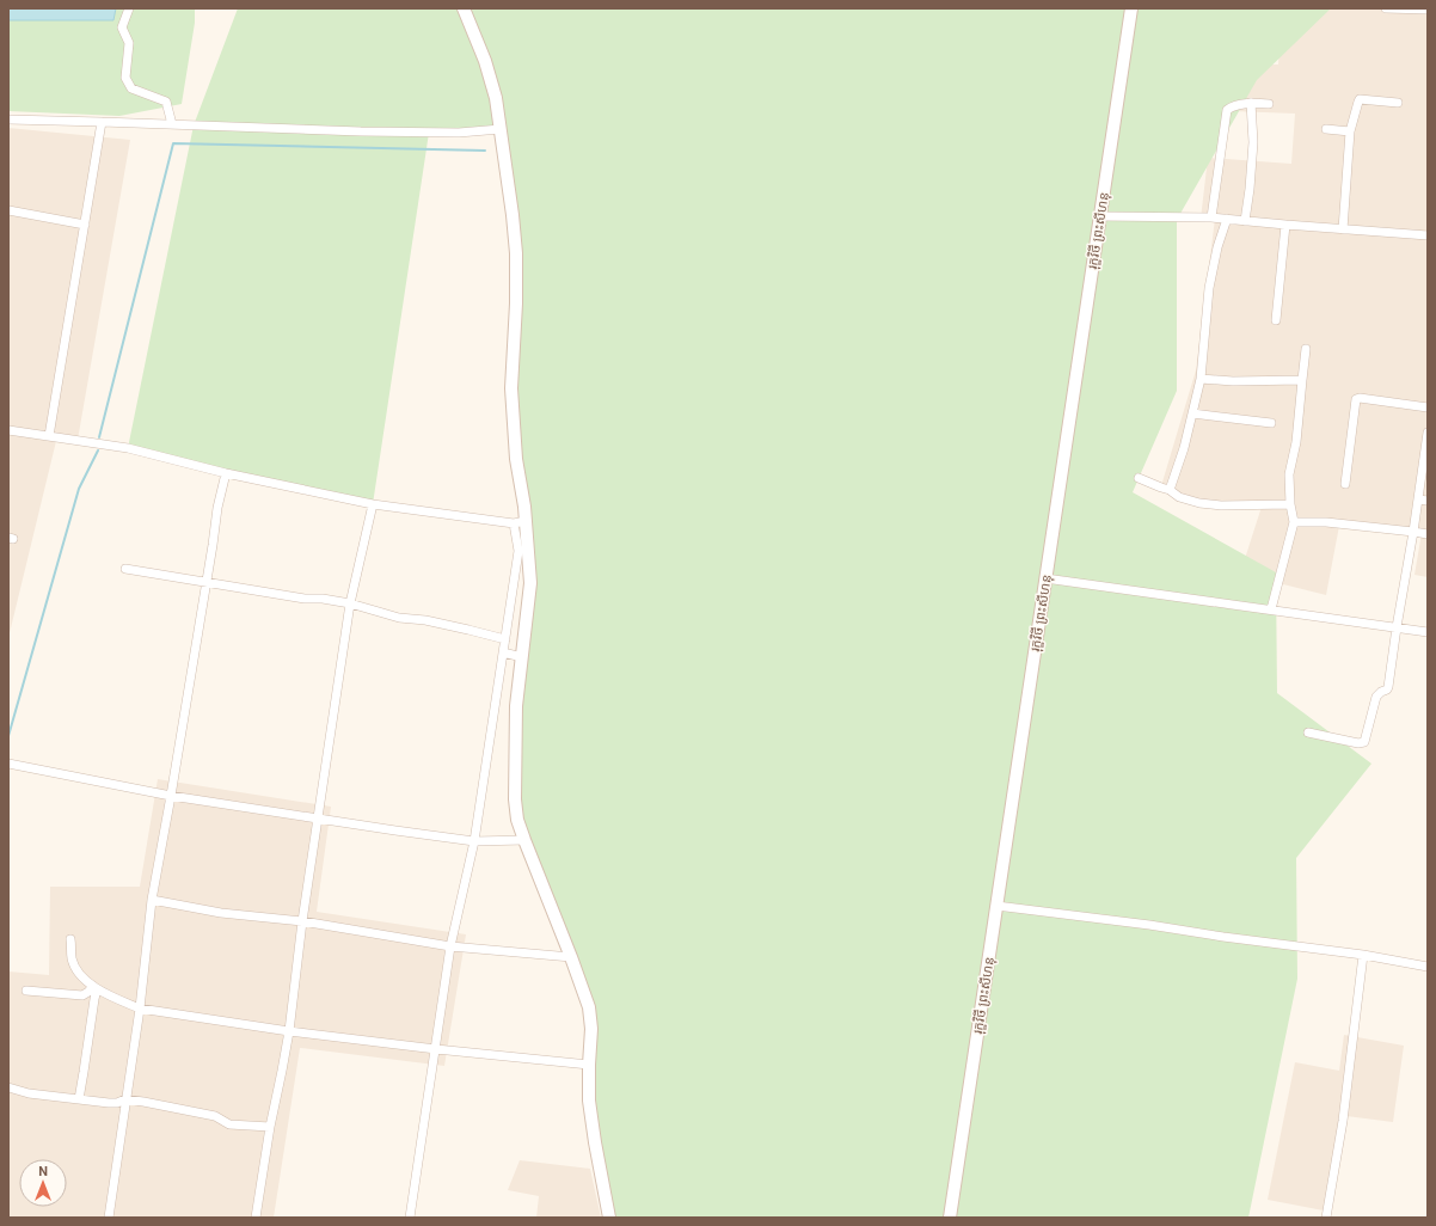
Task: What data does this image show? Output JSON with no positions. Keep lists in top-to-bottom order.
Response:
{
  "streets": {
    "main road": ["រុក្ខវិថី ព្រះសីហនុ"]
  },
  "north": "top"
}
